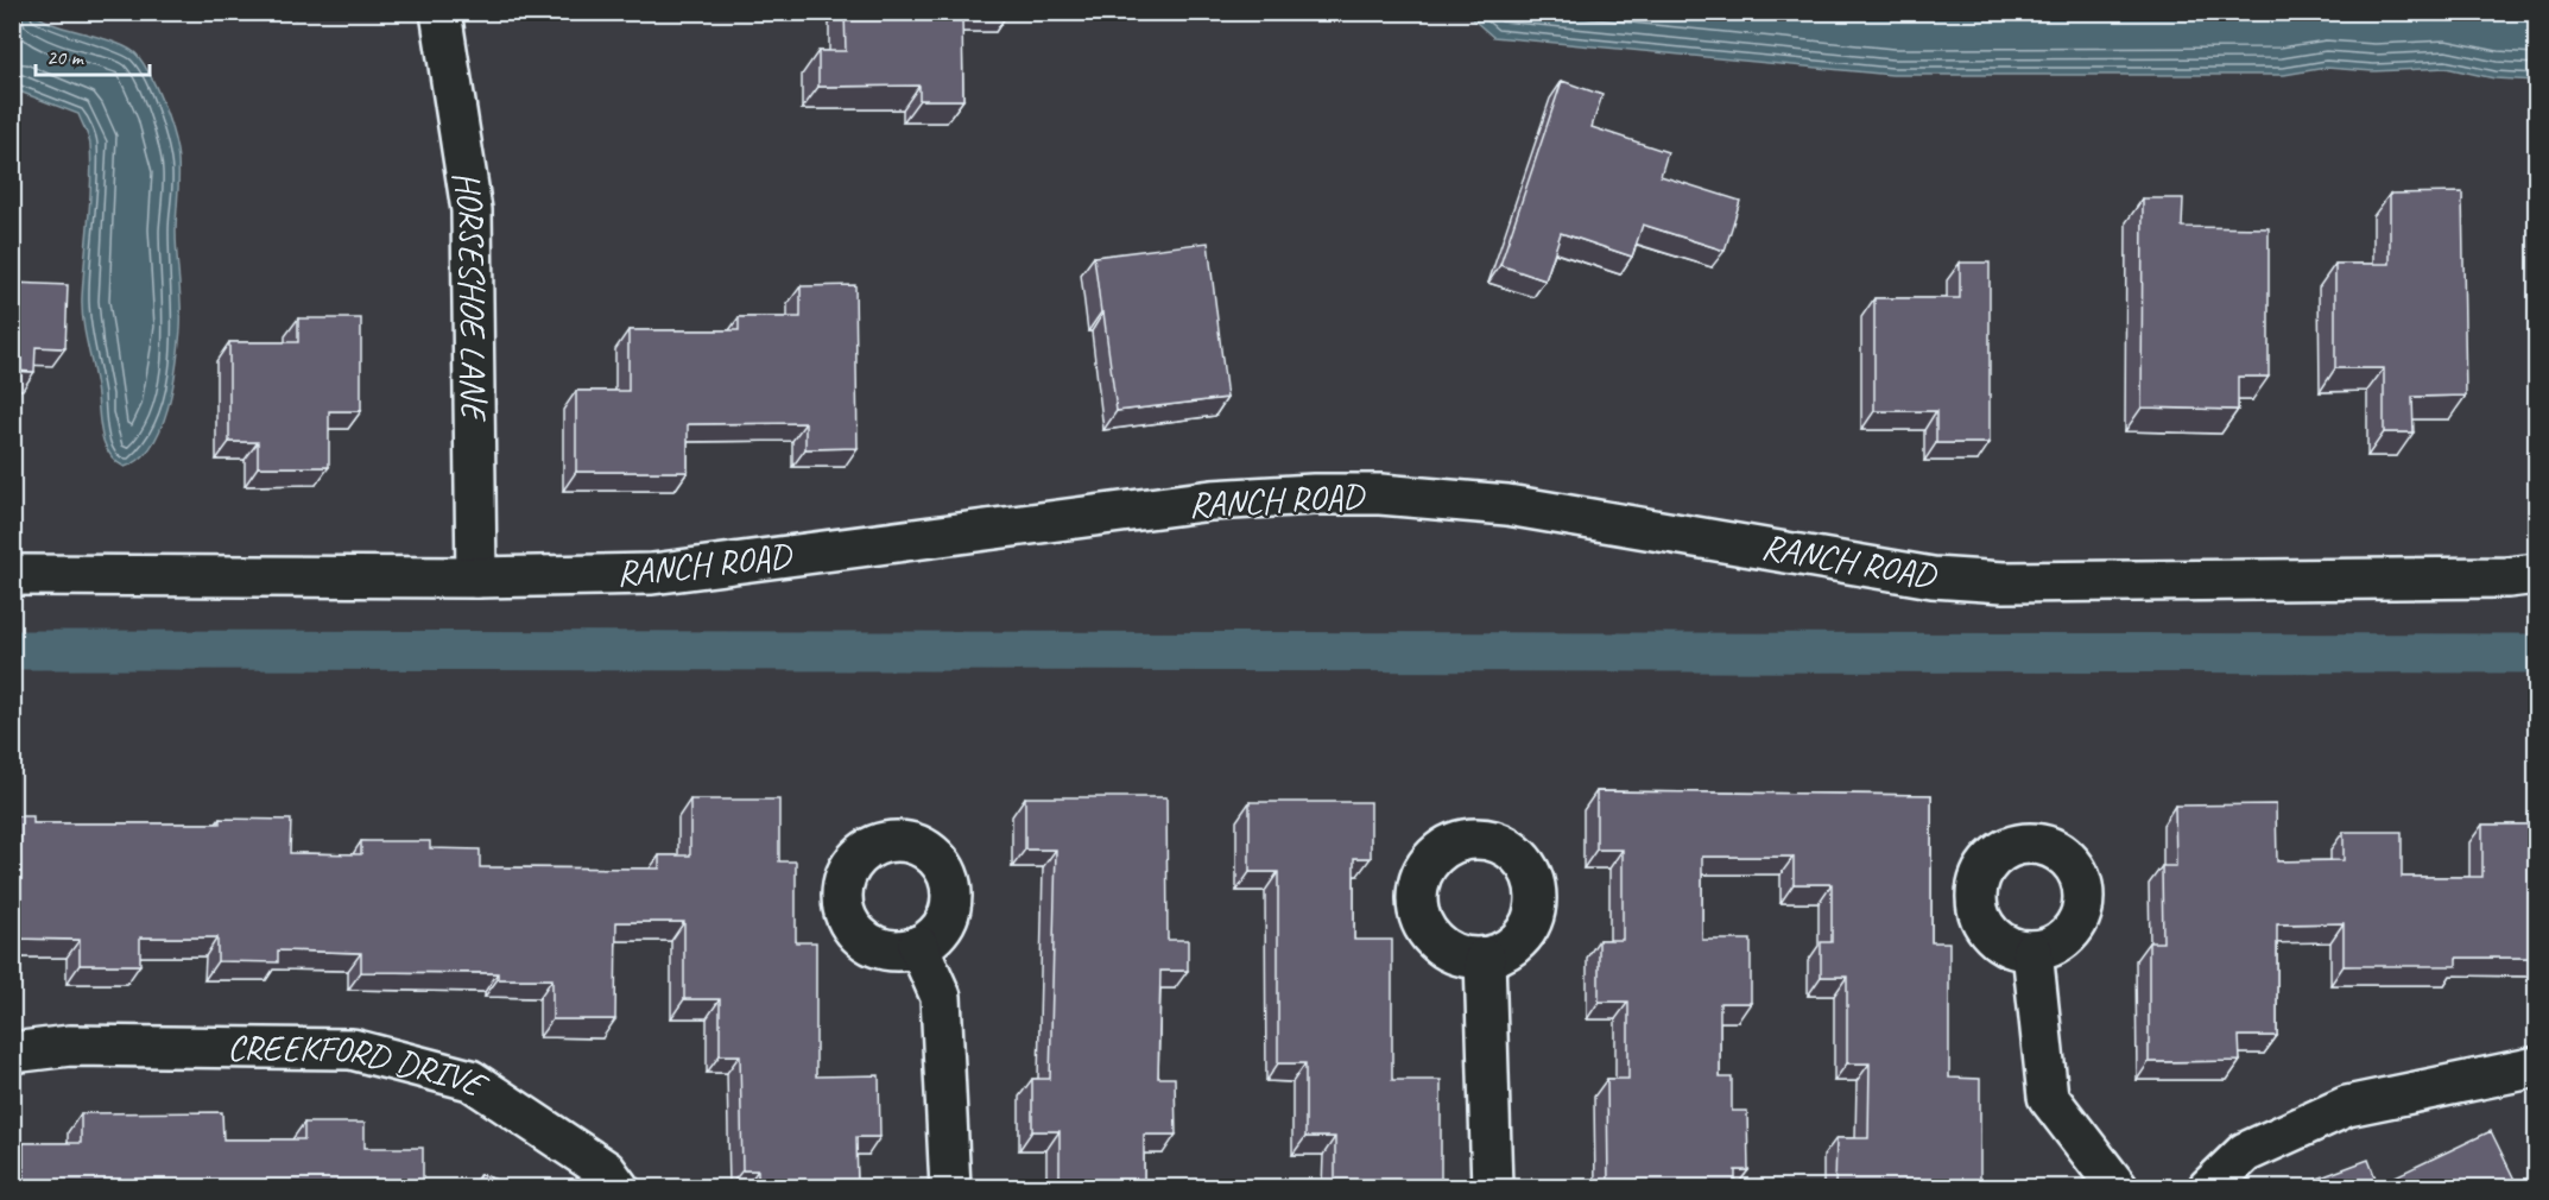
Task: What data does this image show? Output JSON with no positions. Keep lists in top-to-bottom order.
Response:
{
  "streets": {
    "street": ["HORSESHOE LANE", "RANCH ROAD", "CREEKFORD DRIVE"]
  },
  "crossings": [
    ["HORSESHOE LANE", "RANCH ROAD"]
  ],
  "scale_bar": "20 m"
}
